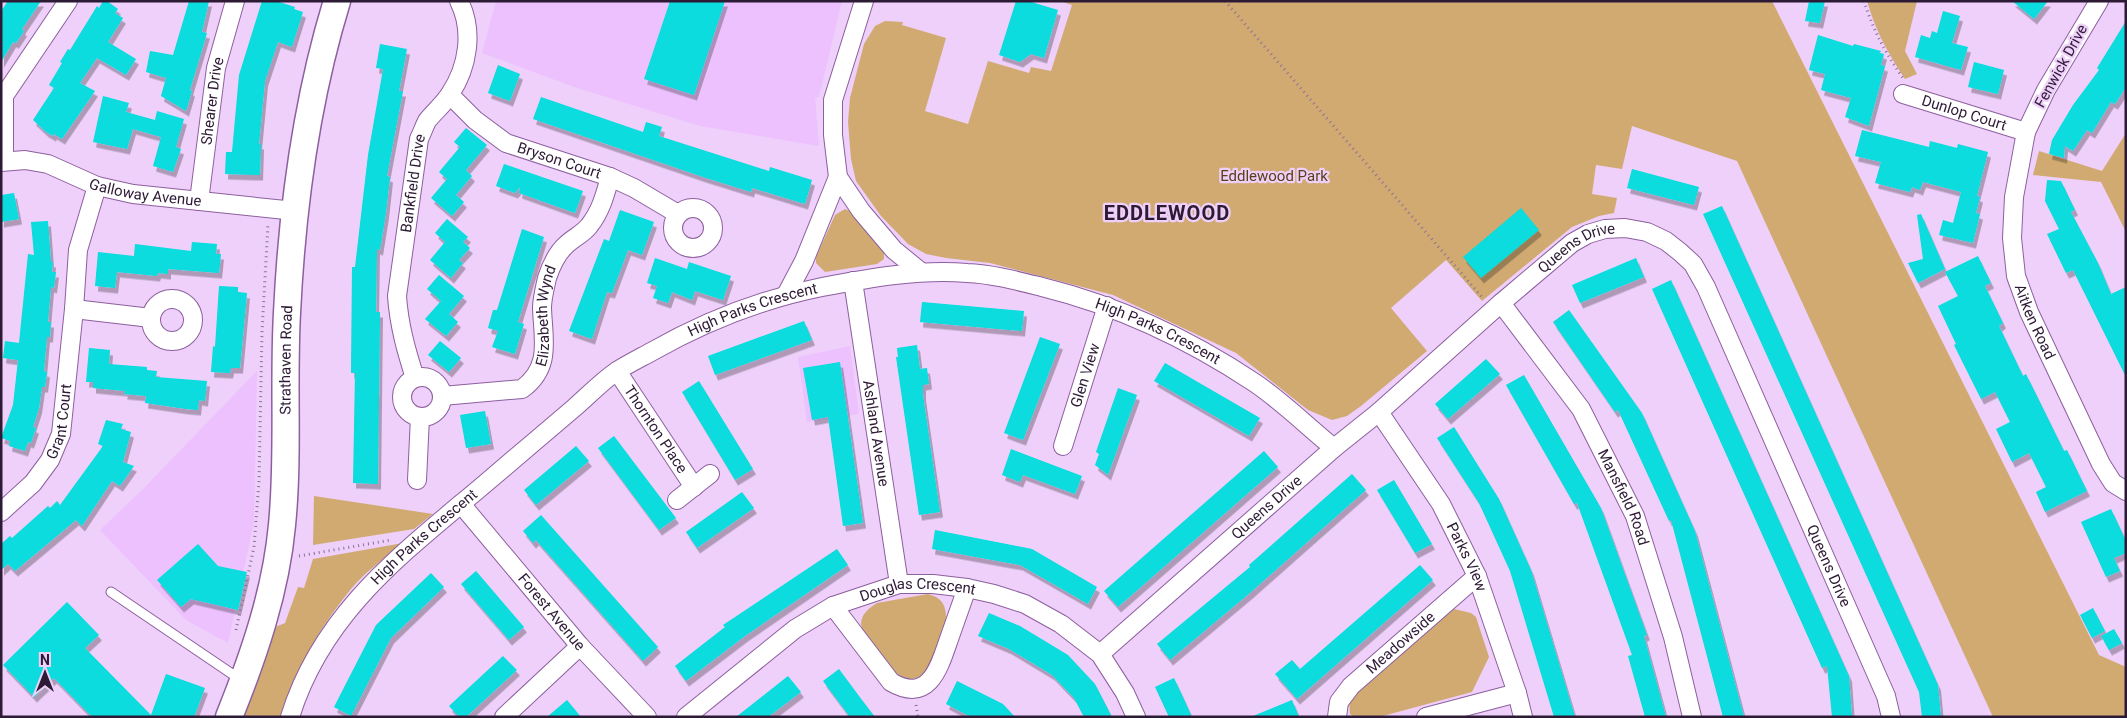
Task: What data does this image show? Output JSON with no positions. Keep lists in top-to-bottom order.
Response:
{
  "streets": {
    "main road": ["Strathaven Road"],
    "street": [
      "Fenwick Drive",
      "Shearer Drive",
      "Dunlop Court",
      "Bryson Court",
      "Bankfield Drive",
      "Galloway Avenue",
      "Queens Drive",
      "High Parks Crescent",
      "Elizabeth Wynd",
      "Aitken Road",
      "Glen View",
      "Grant Court",
      "Thornton Place",
      "Ashland Avenue",
      "Mansfield Road",
      "Parks View",
      "Douglas Crescent",
      "Forest Avenue",
      "Meadowside"
    ]
  },
  "crossings": [
    ["Fenwick Drive", "Dunlop Court"],
    ["Fenwick Drive", "Aitken Road"],
    ["Shearer Drive", "Galloway Avenue"],
    ["Dunlop Court", "Aitken Road"],
    ["Bryson Court", "Bankfield Drive"],
    ["Bryson Court", "Elizabeth Wynd"],
    ["Bankfield Drive", "Elizabeth Wynd"],
    ["Galloway Avenue", "Strathaven Road"],
    ["Galloway Avenue", "Grant Court"],
    ["Queens Drive", "High Parks Crescent"],
    ["Queens Drive", "Mansfield Road"],
    ["Queens Drive", "Parks View"],
    ["Queens Drive", "Douglas Crescent"],
    ["High Parks Crescent", "Glen View"],
    ["High Parks Crescent", "Thornton Place"],
    ["High Parks Crescent", "Ashland Avenue"],
    ["High Parks Crescent", "Forest Avenue"],
    ["Ashland Avenue", "Douglas Crescent"],
    ["Parks View", "Meadowside"]
  ],
  "districts": ["EDDLEWOOD"],
  "parks": ["Eddlewood Park"],
  "north": "top"
}
